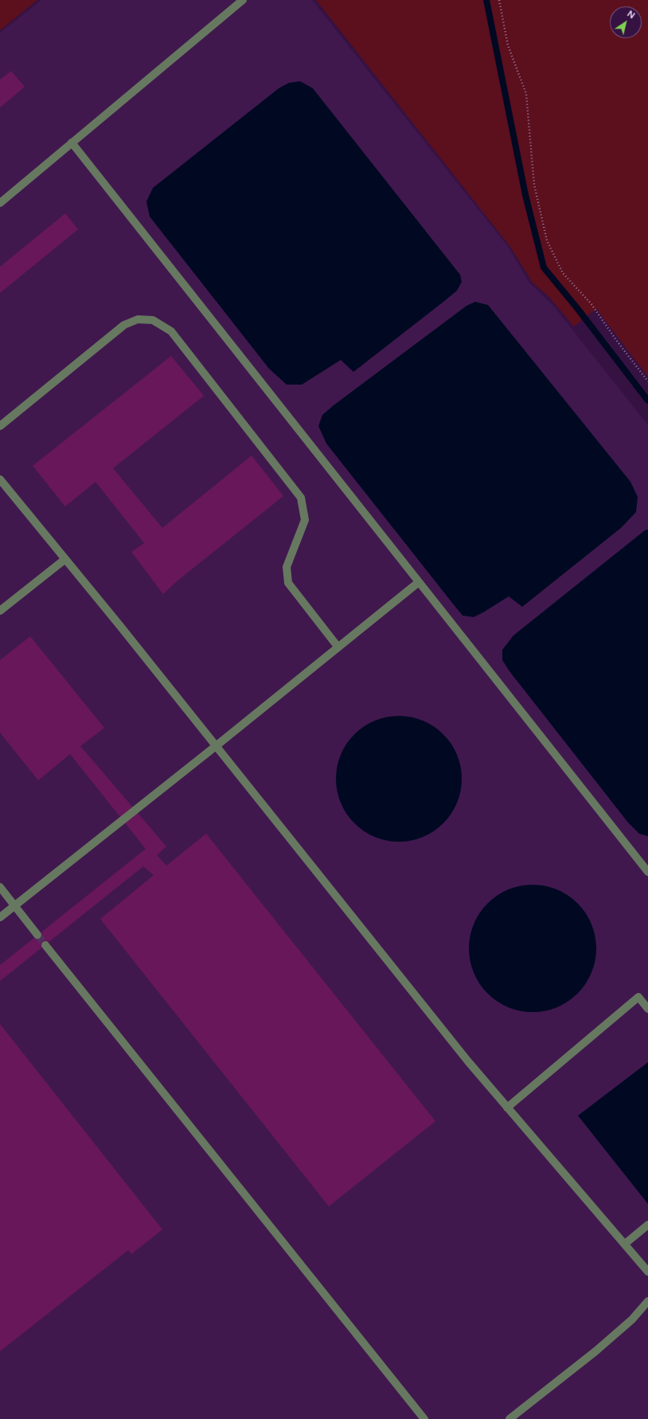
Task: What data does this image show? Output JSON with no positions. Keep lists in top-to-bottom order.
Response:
{
  "north": "top right"
}
